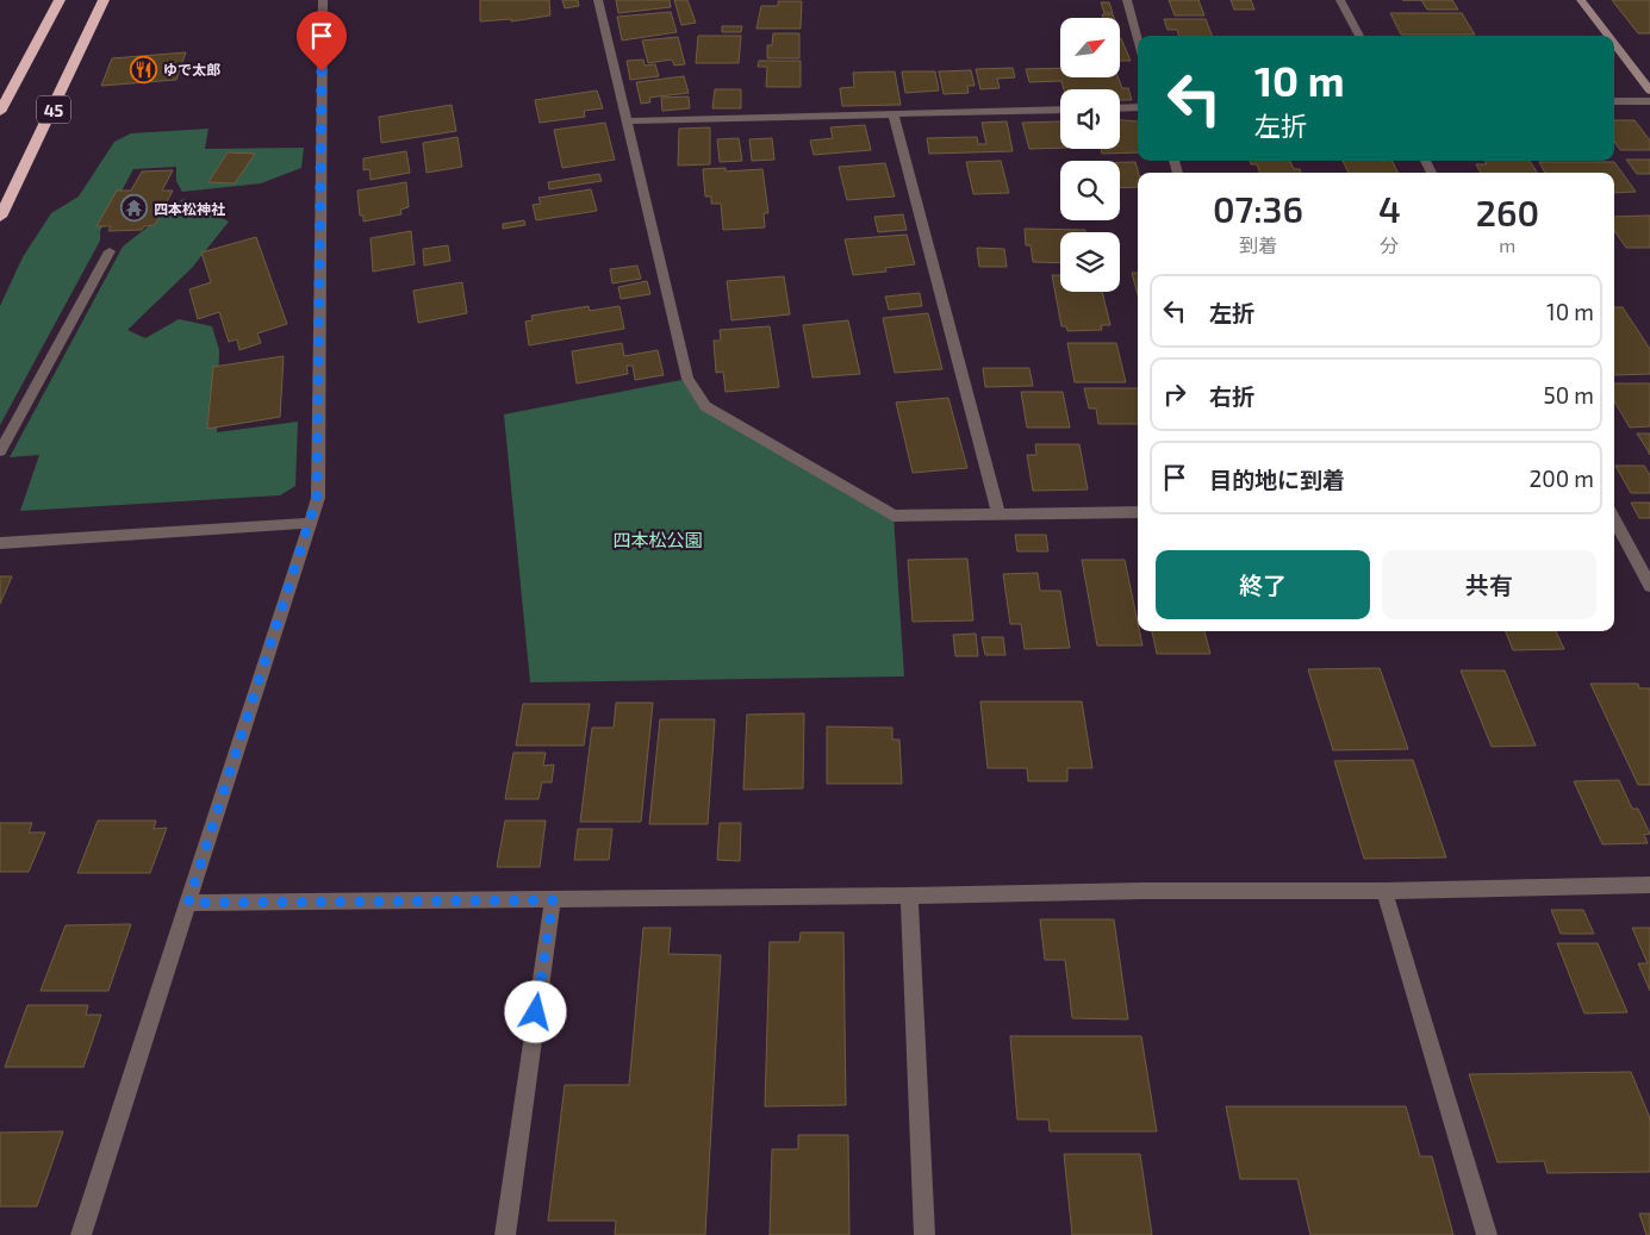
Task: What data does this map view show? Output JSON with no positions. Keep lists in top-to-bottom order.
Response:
{
  "streets": {
    "highway": ["45"]
  },
  "parks": ["四本松公園"],
  "places": {
    "restaurant": ["ゆで太郎"],
    "temple": ["四本松神社"]
  },
  "north": "top right",
  "page": {
    "turn": ["10 m", "左折"],
    "eta": [
      "07:36",
      "到着",
      "4",
      "分",
      "260",
      "m"
    ],
    "list": [
      {
        "name": "左折",
        "value": "10 m"
      },
      {
        "name": "右折",
        "value": "50 m"
      },
      {
        "name": "目的地に到着",
        "value": "200 m"
      }
    ],
    "buttons": ["終了", "共有"]
  }
}
